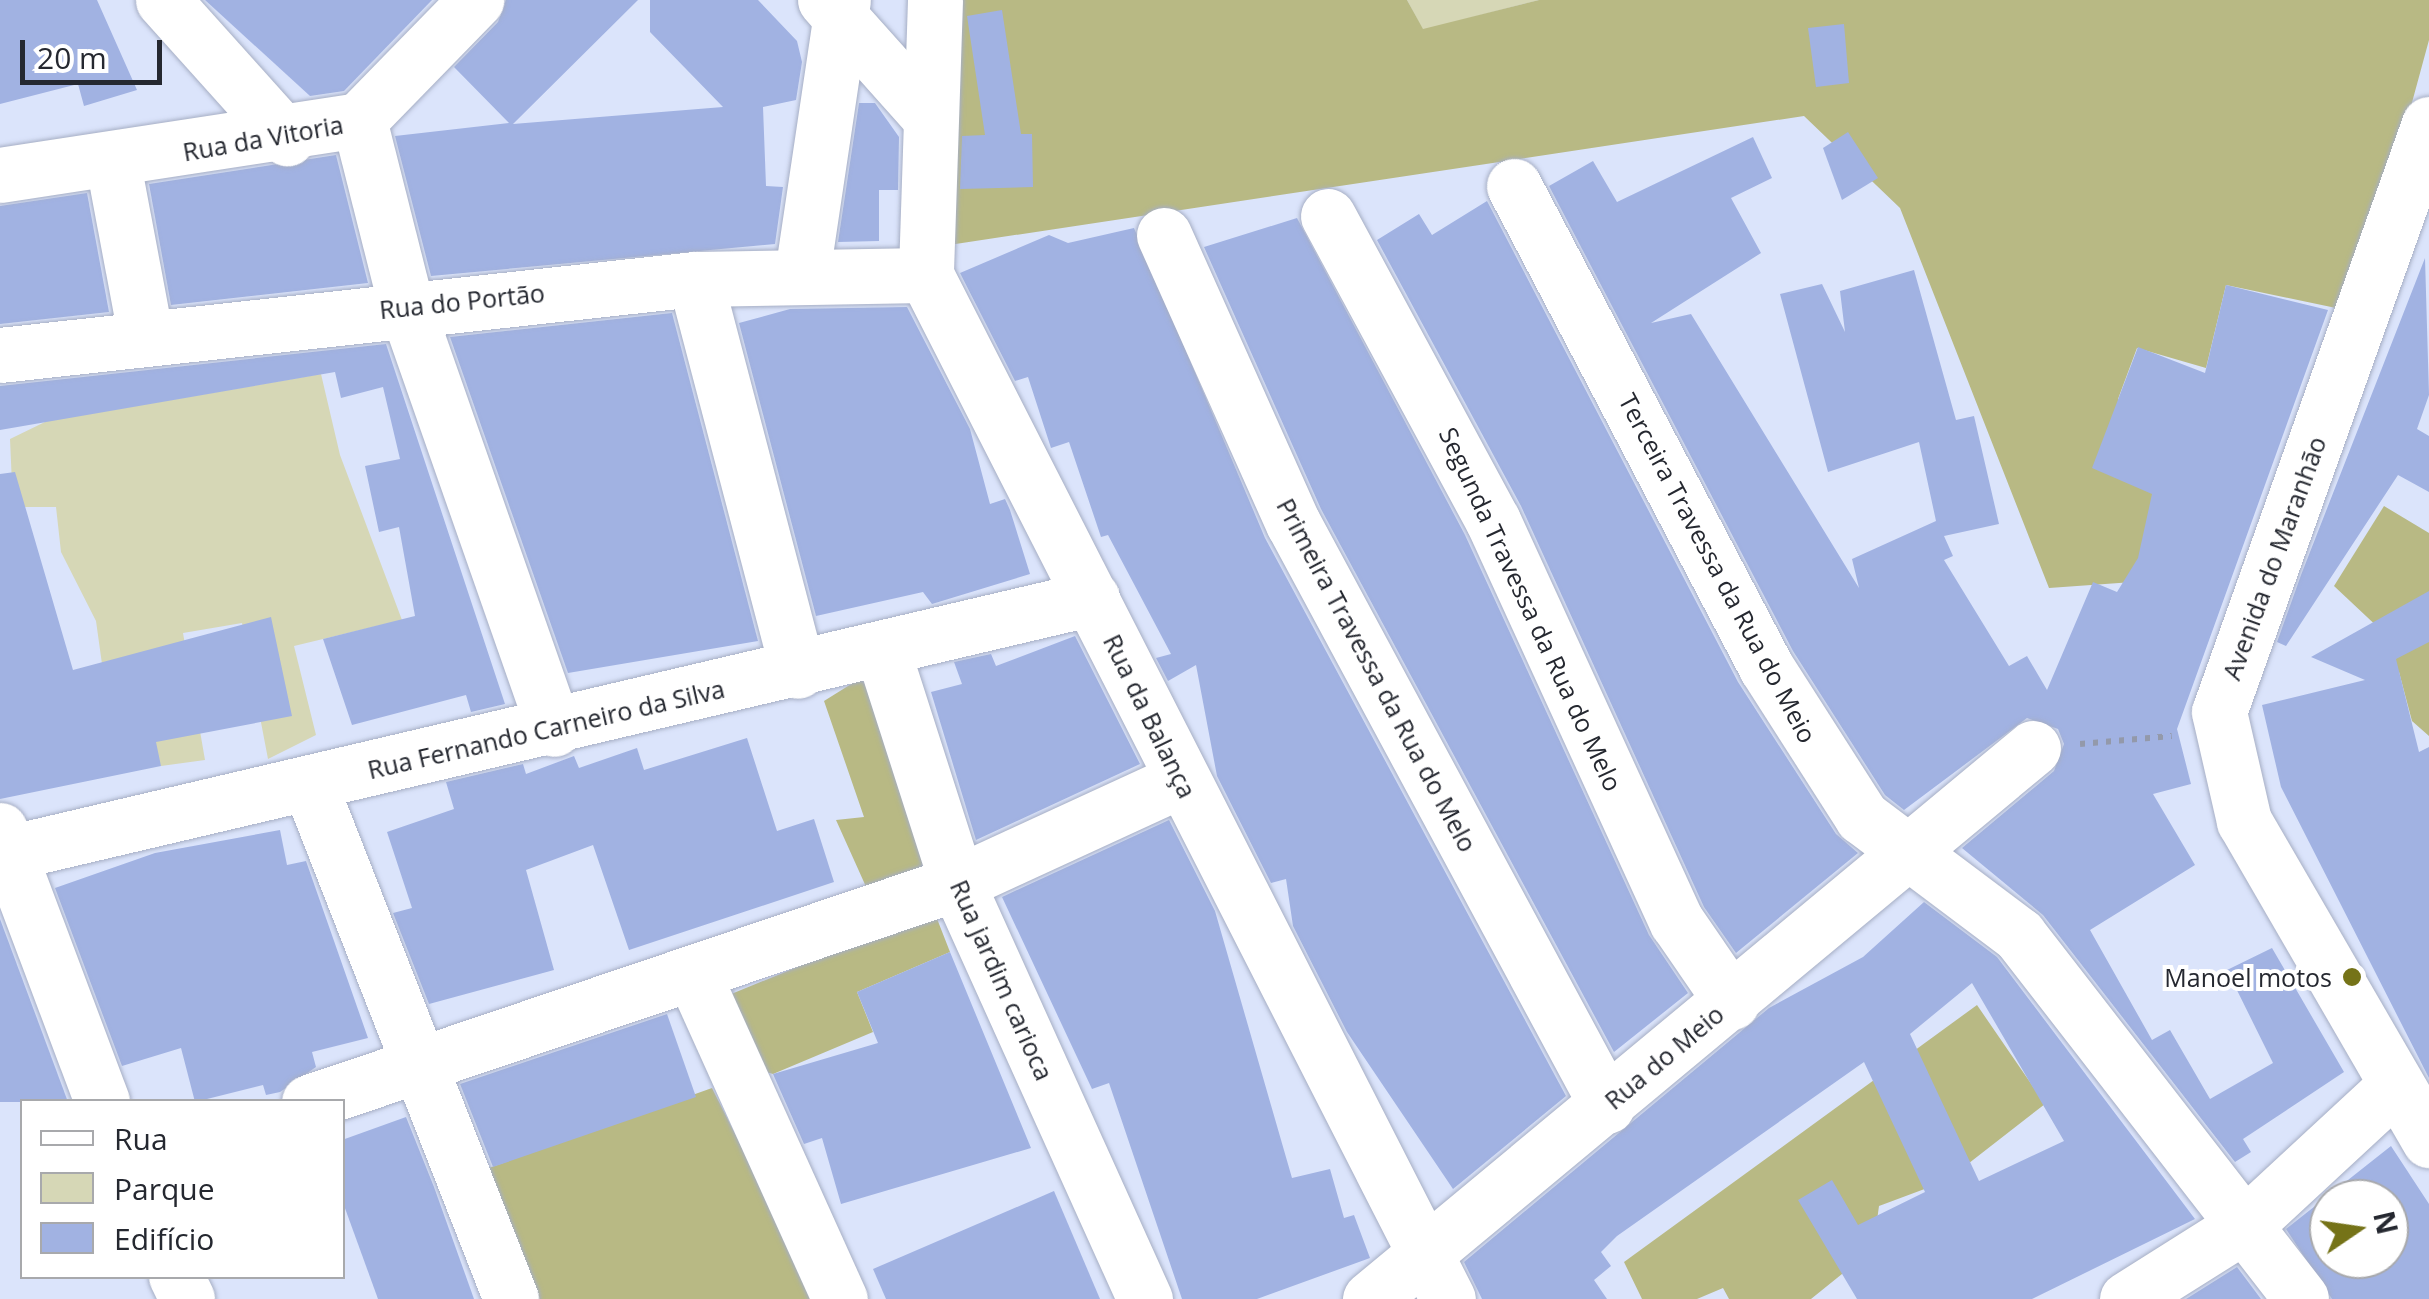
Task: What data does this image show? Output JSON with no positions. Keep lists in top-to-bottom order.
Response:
{
  "streets": {
    "street": [
      "Rua da Vitoria",
      "Rua do Portão",
      "Avenida do Maranhão",
      "Terceira Travessa da Rua do Meio",
      "Segunda Travessa da Rua do Melo",
      "Primeira Travessa da Rua do Melo",
      "Rua da Balança",
      "Rua Fernando Carneiro da Silva",
      "Rua jardim carioca",
      "Rua do Meio"
    ]
  },
  "crossings": [
    ["Rua do Portão", "Rua da Balança"],
    ["Terceira Travessa da Rua do Meio", "Rua do Meio"],
    ["Segunda Travessa da Rua do Melo", "Rua do Meio"],
    ["Primeira Travessa da Rua do Melo", "Rua do Meio"],
    ["Rua da Balança", "Rua Fernando Carneiro da Silva"],
    ["Rua da Balança", "Rua do Meio"],
    ["Rua Fernando Carneiro da Silva", "Rua jardim carioca"]
  ],
  "places": ["Manoel motos"],
  "legend": ["Rua", "Parque", "Edifício"],
  "scale_bar": "20 m",
  "north": "right"
}
